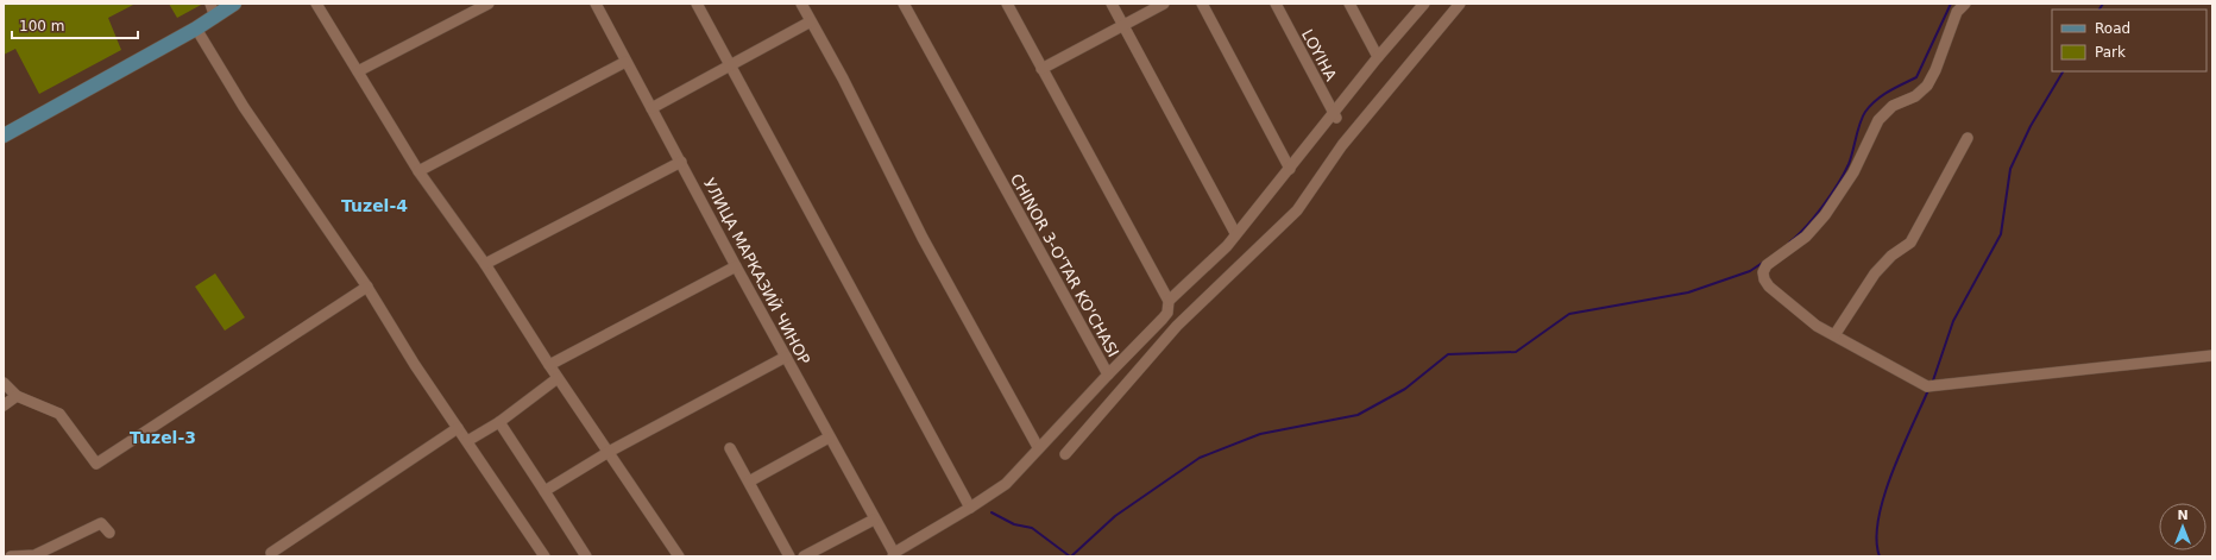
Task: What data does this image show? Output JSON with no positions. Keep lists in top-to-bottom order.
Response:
{
  "streets": {
    "street": ["LOYIHA", "CHINOR 3-O'TAR KO'CHASI", "УЛИЦА МАРКАЗИЙ ЧИНОР"]
  },
  "crossings": [
    ["CHINOR 3-O'TAR KO'CHASI", "УЛИЦА МАРКАЗИЙ ЧИНОР"]
  ],
  "districts": ["Tuzel-4", "Tuzel-3"],
  "legend": ["Road", "Park"],
  "scale_bar": "100 m",
  "north": "top"
}
